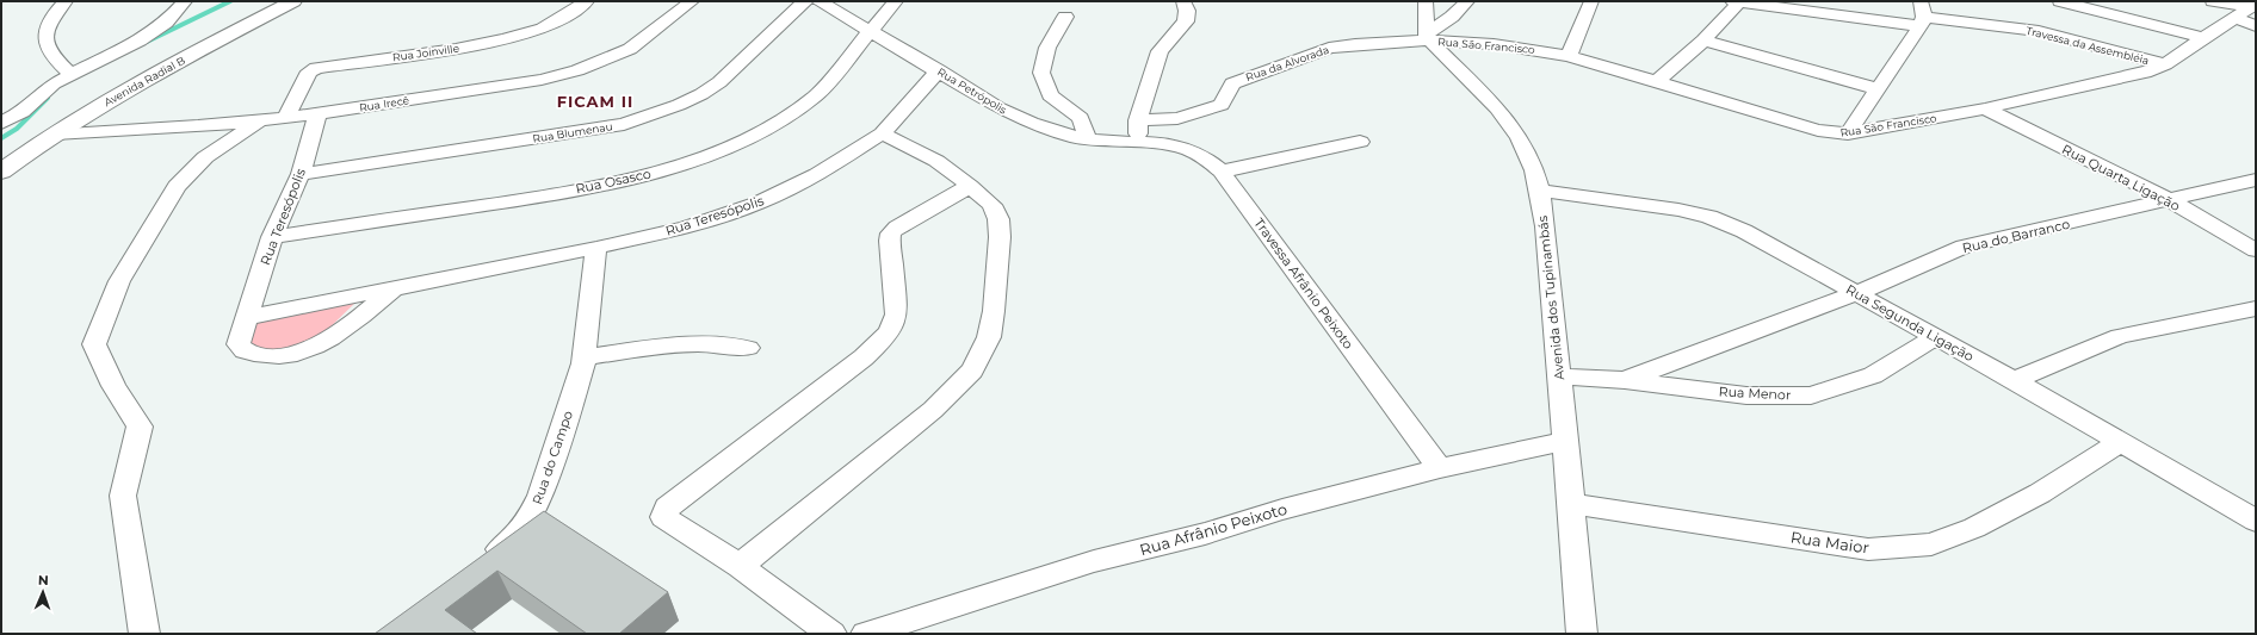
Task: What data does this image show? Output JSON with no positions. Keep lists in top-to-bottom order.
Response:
{
  "streets": {
    "main road": ["Avenida Radial B"],
    "street": [
      "Rua São Francisco",
      "Travessa da Assembléia",
      "Rua Joinville",
      "Rua da Alvorada",
      "Rua Petrópolis",
      "Rua Irecê",
      "Rua Blumenau",
      "Rua Quarta Ligação",
      "Rua Osasco",
      "Rua Teresópolis",
      "Rua do Barranco",
      "Travessa Afrânio Peixoto",
      "Avenida dos Tupinambás",
      "Rua Segunda Ligação",
      "Rua Menor",
      "Rua do Campo",
      "Rua Afrânio Peixoto",
      "Rua Maior"
    ]
  },
  "crossings": [
    ["Rua São Francisco", "Travessa da Assembléia"],
    ["Rua São Francisco", "Rua da Alvorada"],
    ["Rua São Francisco", "Rua Quarta Ligação"],
    ["Rua São Francisco", "Avenida dos Tupinambás"],
    ["Rua Joinville", "Rua Irecê"],
    ["Rua da Alvorada", "Rua Petrópolis"],
    ["Rua da Alvorada", "Travessa Afrânio Peixoto"],
    ["Rua da Alvorada", "Avenida dos Tupinambás"],
    ["Avenida Radial B", "Rua Irecê"],
    ["Rua Petrópolis", "Rua Osasco"],
    ["Rua Petrópolis", "Rua Teresópolis"],
    ["Rua Petrópolis", "Travessa Afrânio Peixoto"],
    ["Rua Irecê", "Rua Teresópolis"],
    ["Rua Blumenau", "Rua Teresópolis"],
    ["Rua Quarta Ligação", "Rua do Barranco"],
    ["Rua Osasco", "Rua Teresópolis"],
    ["Rua Teresópolis", "Rua do Campo"],
    ["Rua do Barranco", "Rua Segunda Ligação"],
    ["Rua do Barranco", "Rua Menor"],
    ["Travessa Afrânio Peixoto", "Rua Afrânio Peixoto"],
    ["Avenida dos Tupinambás", "Rua Segunda Ligação"],
    ["Avenida dos Tupinambás", "Rua Menor"],
    ["Avenida dos Tupinambás", "Rua Afrânio Peixoto"],
    ["Avenida dos Tupinambás", "Rua Maior"],
    ["Rua Segunda Ligação", "Rua Menor"],
    ["Rua Segunda Ligação", "Rua Maior"]
  ],
  "districts": ["FICAM II"],
  "north": "top"
}
